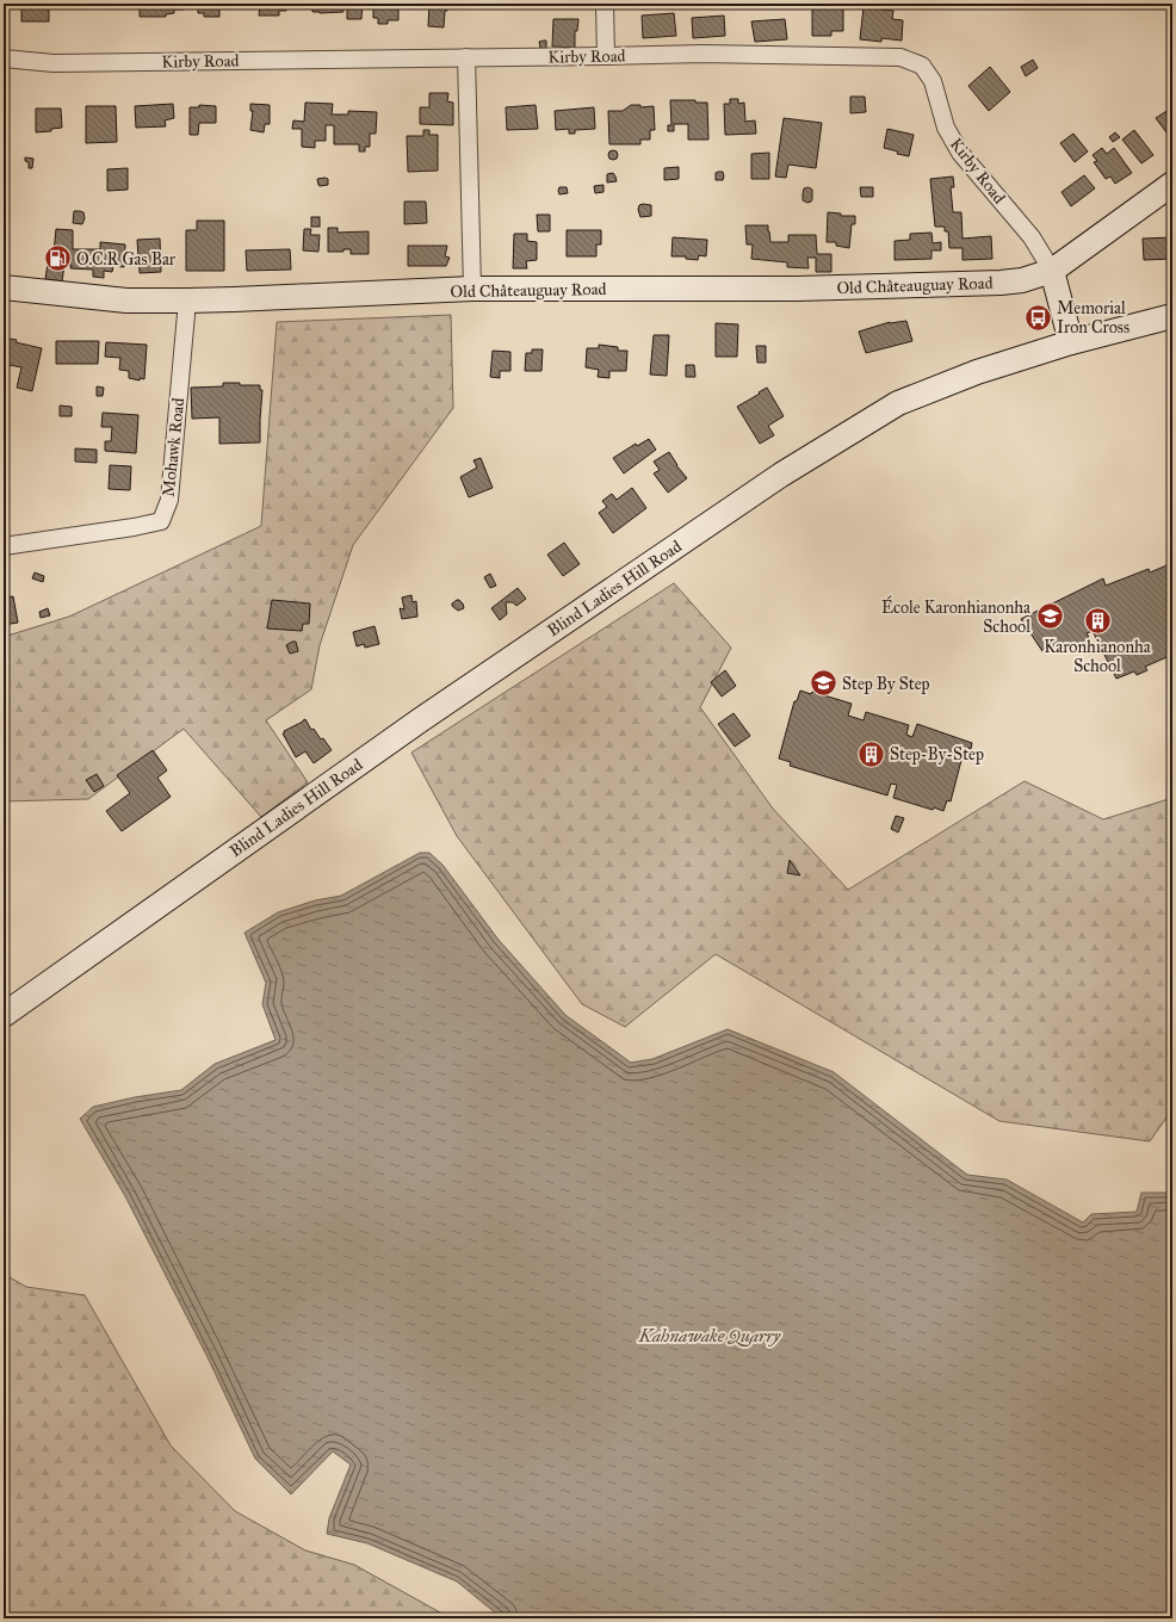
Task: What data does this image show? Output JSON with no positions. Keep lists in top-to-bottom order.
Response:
{
  "streets": {
    "street": [
      "Kirby Road",
      "Old Châteauguay Road",
      "Mohawk Road",
      "Blind Ladies Hill Road"
    ]
  },
  "crossings": [
    ["Kirby Road", "Old Châteauguay Road"],
    ["Old Châteauguay Road", "Mohawk Road"]
  ],
  "water": ["Kahnawake Quarry"],
  "places": {
    "fuel station": ["O.C.R Gas Bar"],
    "bus stop": ["Memorial Iron Cross"],
    "school or university": ["École Karonhianonha School", "Step By Step"],
    "building": ["Karonhianonha School", "Step-By-Step"]
  }
}
